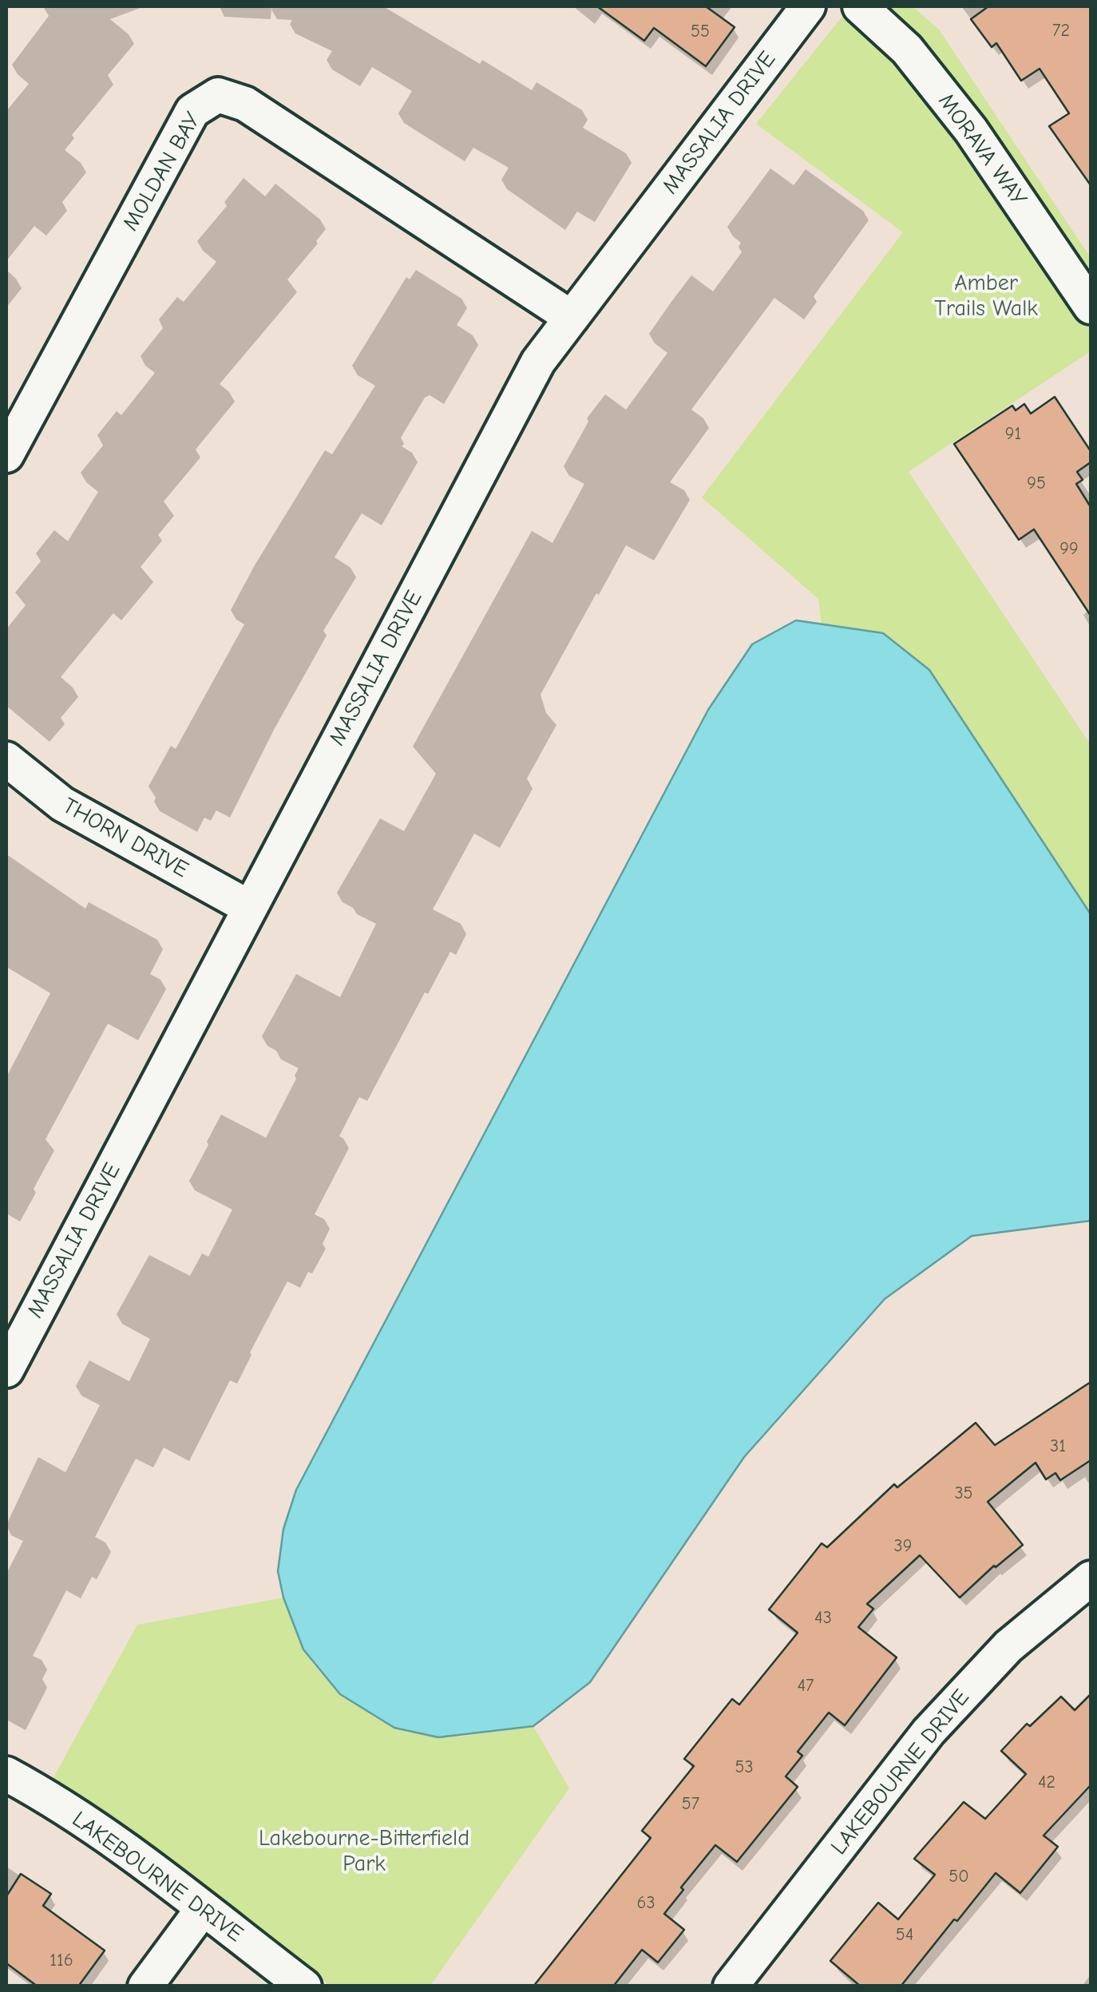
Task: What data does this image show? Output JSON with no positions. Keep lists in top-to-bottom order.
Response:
{
  "streets": {
    "street": [
      "MASSALIA DRIVE",
      "MORAVA WAY",
      "MOLDAN BAY",
      "THORN DRIVE",
      "LAKEBOURNE DRIVE"
    ]
  },
  "crossings": [
    ["MASSALIA DRIVE", "MOLDAN BAY"],
    ["MASSALIA DRIVE", "THORN DRIVE"]
  ],
  "parks": ["Amber Trails Walk", "Lakebourne-Bitterfield Park"],
  "house_numbers": [
    "72",
    "55",
    "91",
    "95",
    "99",
    "31",
    "35",
    "39",
    "43",
    "47",
    "53",
    "42",
    "57",
    "50",
    "63",
    "54",
    "116"
  ]
}
